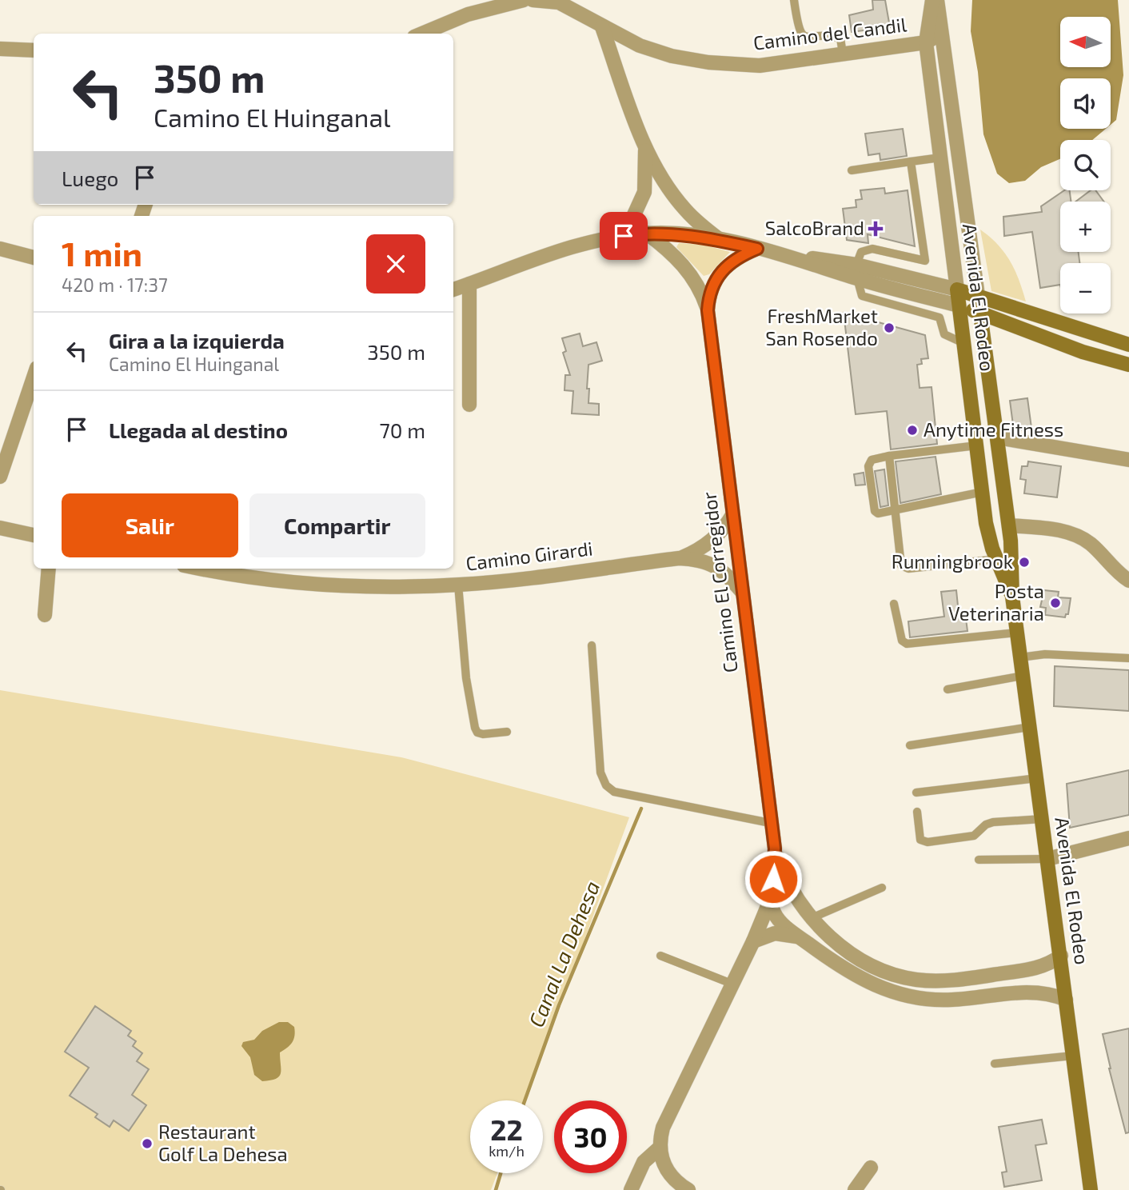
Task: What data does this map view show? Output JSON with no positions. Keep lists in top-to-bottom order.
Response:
{
  "streets": {
    "main road": ["Avenida El Rodeo"],
    "street": ["Camino del Candil", "Camino Girardi", "Camino El Corregidor"]
  },
  "crossings": [
    ["Camino del Candil", "Avenida El Rodeo"],
    ["Avenida El Rodeo", "Camino El Corregidor"],
    ["Camino Girardi", "Camino El Corregidor"]
  ],
  "water": ["Canal La Dehesa"],
  "places": {
    "health": ["SalcoBrand"],
    "other": [
      "FreshMarket San Rosendo",
      "Anytime Fitness",
      "Runningbrook",
      "Posta Veterinaria",
      "Restaurant Golf La Dehesa"
    ]
  },
  "north": "left",
  "page": {
    "map_buttons": ["+", "−"],
    "turn": ["350 m", "Camino El Huinganal"],
    "then": "Luego",
    "heading": ["1 min", "420 m · 17:37"],
    "list": [
      {
        "name": "Gira a la izquierda",
        "note": "Camino El Huinganal",
        "value": "350 m"
      },
      {
        "name": "Llegada al destino",
        "value": "70 m"
      }
    ],
    "buttons": ["Salir", "Compartir"],
    "speed": "22 km/h",
    "limit": "30"
  }
}
